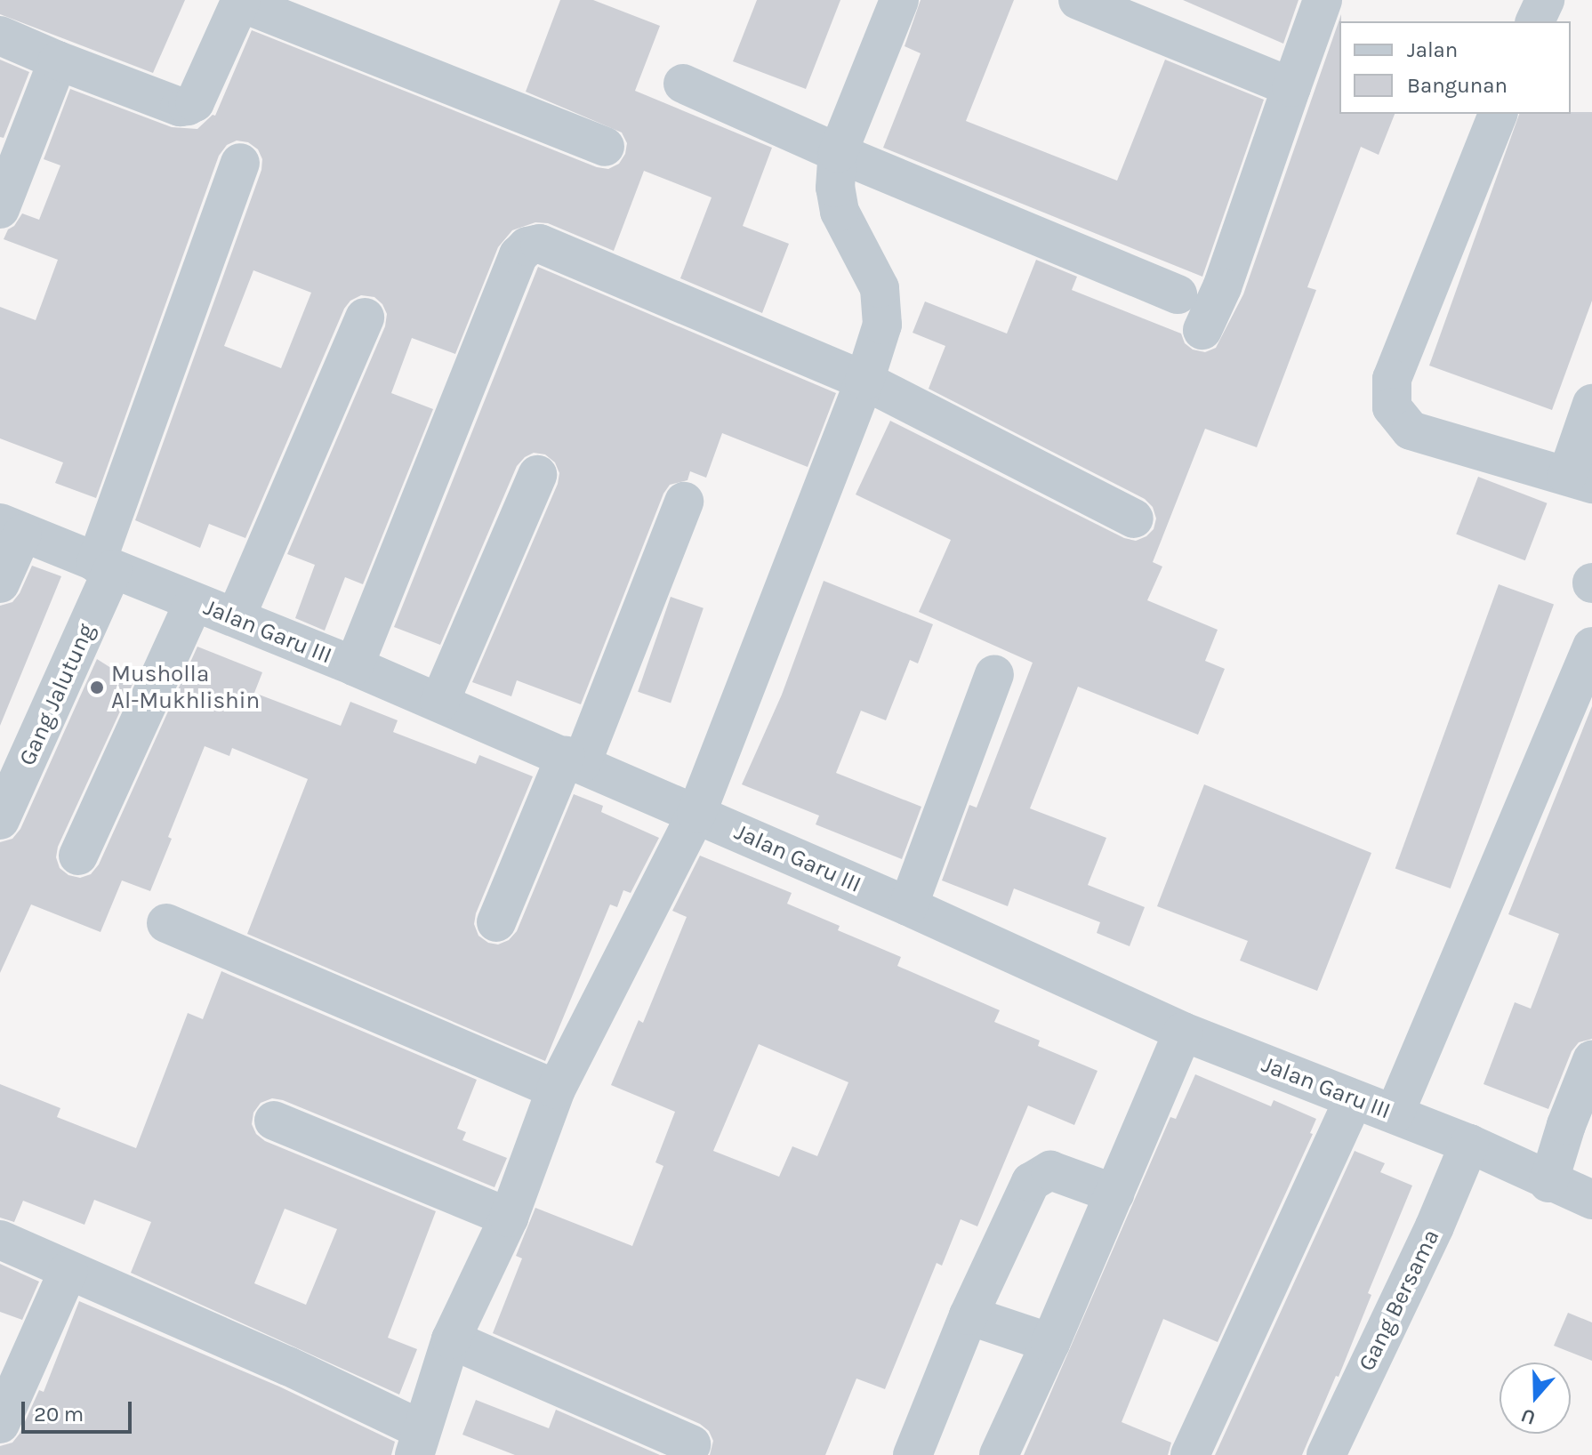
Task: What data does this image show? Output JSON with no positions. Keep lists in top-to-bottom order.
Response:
{
  "streets": {
    "street": ["Jalan Garu III", "Gang Jalutung", "Gang Bersama"]
  },
  "crossings": [
    ["Jalan Garu III", "Gang Jalutung"],
    ["Jalan Garu III", "Gang Bersama"]
  ],
  "places": ["Musholla Al-Mukhlishin"],
  "legend": ["Jalan", "Bangunan"],
  "scale_bar": "20 m",
  "north": "bottom"
}
